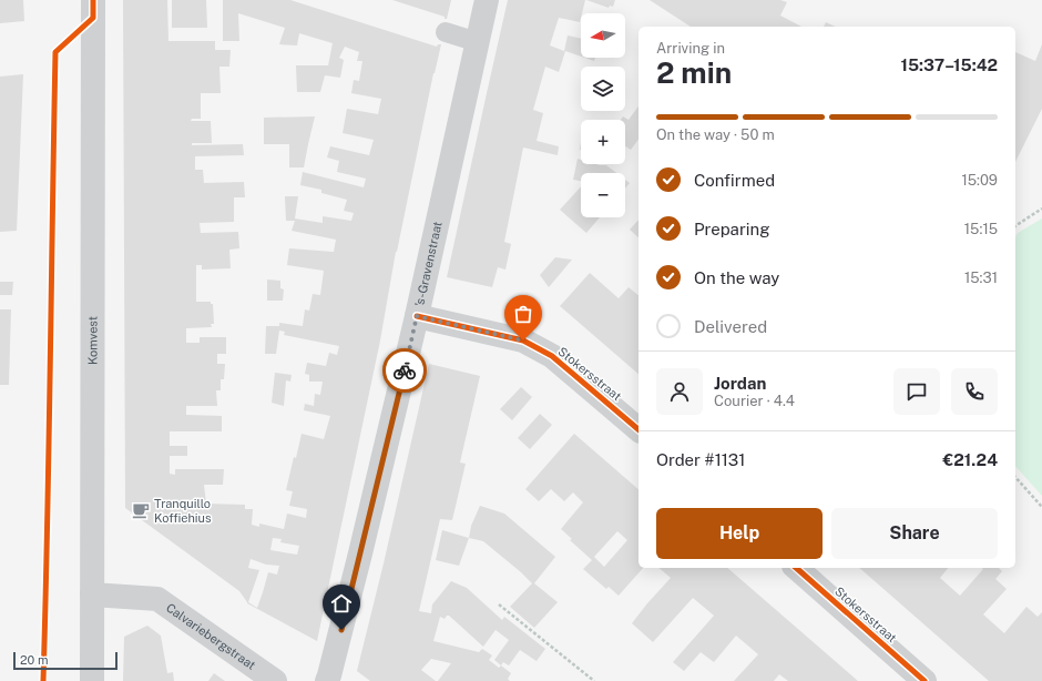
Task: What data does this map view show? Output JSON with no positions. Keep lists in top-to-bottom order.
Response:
{
  "streets": {
    "street": [
      "'s-Gravenstraat",
      "Komvest",
      "Stokersstraat",
      "Calvariebergstraat"
    ]
  },
  "crossings": [
    ["'s-Gravenstraat", "Stokersstraat"],
    ["Komvest", "Calvariebergstraat"]
  ],
  "places": {
    "cafe": ["Tranquillo Koffiehius"]
  },
  "scale_bar": "20 m",
  "north": "left",
  "page": {
    "map_buttons": ["+", "−"],
    "heading": ["2 min", "Arriving in", "15:37–15:42"],
    "panel": [
      "Jordan",
      "Courier · 4.4",
      "Order #1131",
      "€21.24"
    ],
    "bar": "On the way · 50 m",
    "list": [
      ["Confirmed", "15:09"],
      ["Preparing", "15:15"],
      ["On the way", "15:31"],
      "Delivered"
    ],
    "buttons": ["Help", "Share"],
    "scale": "20 m"
  }
}
